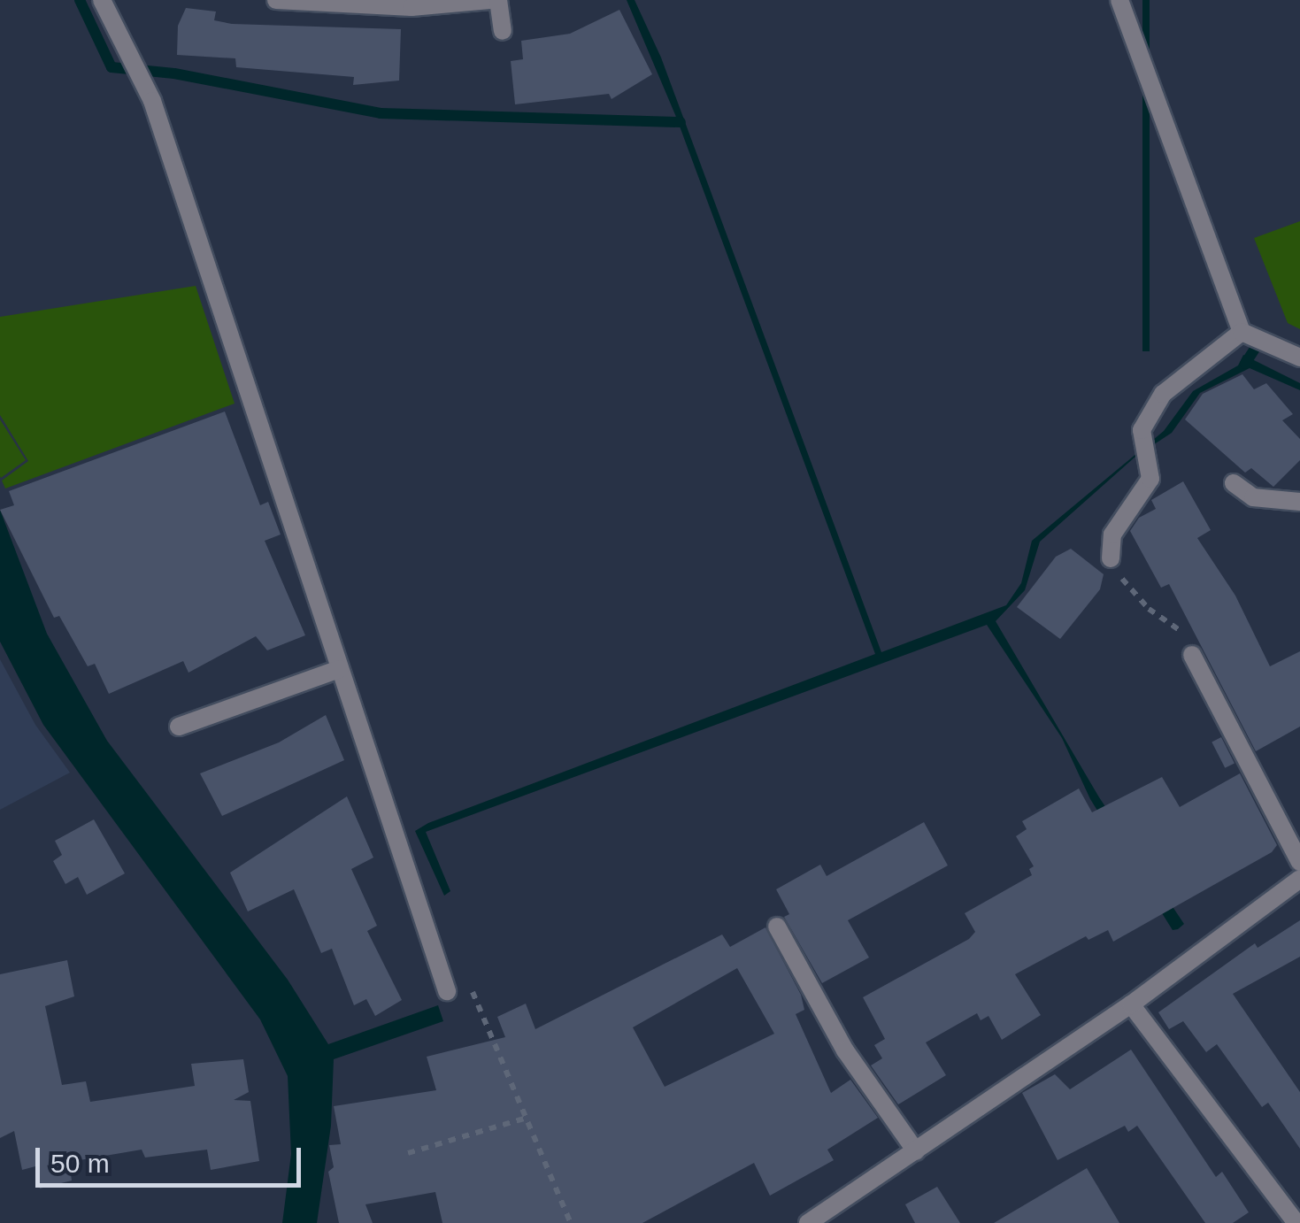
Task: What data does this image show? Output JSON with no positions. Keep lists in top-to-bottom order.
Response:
{
  "scale_bar": "50 m"
}
